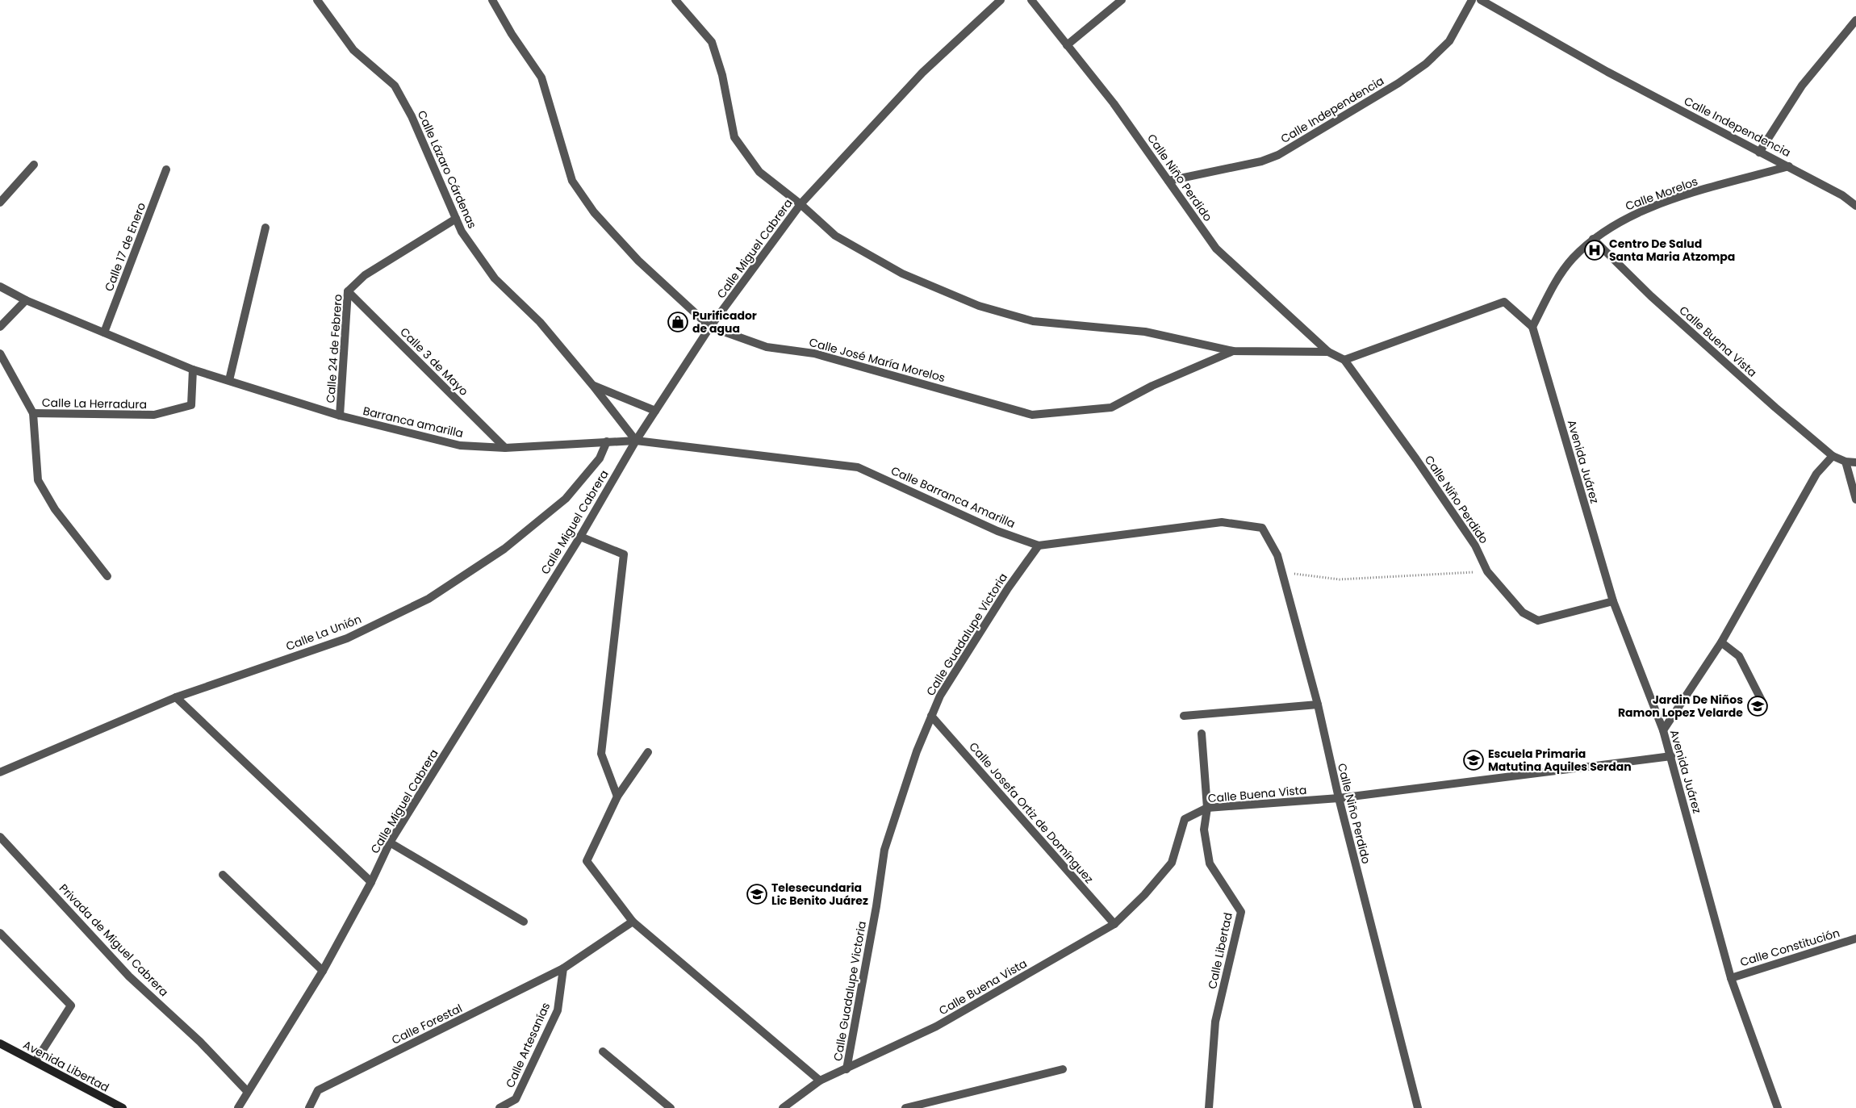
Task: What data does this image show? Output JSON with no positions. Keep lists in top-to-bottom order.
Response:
{
  "streets": {
    "main road": ["Avenida Libertad"],
    "street": [
      "Calle Independencia",
      "Calle Lázaro Cárdenas",
      "Calle Niño Perdido",
      "Calle Morelos",
      "Calle 17 de Enero",
      "Calle Miguel Cabrera",
      "Calle Buena Vista",
      "Calle 24 de Febrero",
      "Calle José María Morelos",
      "Calle 3 de Mayo",
      "Calle La Herradura",
      "Barranca amarilla",
      "Avenida Juárez",
      "Calle Barranca Amarilla",
      "Calle La Unión",
      "Calle Guadalupe Victoria",
      "Calle Josefa Ortiz de Domínguez",
      "Privada de Miguel Cabrera",
      "Calle Constitución",
      "Calle Libertad",
      "Calle Forestal",
      "Calle Artesanías"
    ]
  },
  "crossings": [
    ["Calle Independencia", "Calle Niño Perdido"],
    ["Calle Independencia", "Calle Morelos"],
    ["Calle Lázaro Cárdenas", "Calle Miguel Cabrera"],
    ["Calle Lázaro Cárdenas", "Calle 24 de Febrero"],
    ["Calle Lázaro Cárdenas", "Barranca amarilla"],
    ["Calle Lázaro Cárdenas", "Calle Barranca Amarilla"],
    ["Calle Niño Perdido", "Calle Buena Vista"],
    ["Calle Niño Perdido", "Avenida Juárez"],
    ["Calle Niño Perdido", "Calle Barranca Amarilla"],
    ["Calle Morelos", "Calle Buena Vista"],
    ["Calle Morelos", "Avenida Juárez"],
    ["Calle Miguel Cabrera", "Calle José María Morelos"],
    ["Calle Miguel Cabrera", "Barranca amarilla"],
    ["Calle Miguel Cabrera", "Calle Barranca Amarilla"],
    ["Calle Miguel Cabrera", "Privada de Miguel Cabrera"],
    ["Calle Buena Vista", "Avenida Juárez"],
    ["Calle Buena Vista", "Calle Guadalupe Victoria"],
    ["Calle Buena Vista", "Calle Josefa Ortiz de Domínguez"],
    ["Calle Buena Vista", "Calle Libertad"],
    ["Calle 24 de Febrero", "Calle 3 de Mayo"],
    ["Calle 24 de Febrero", "Barranca amarilla"],
    ["Calle 3 de Mayo", "Barranca amarilla"],
    ["Calle La Herradura", "Barranca amarilla"],
    ["Barranca amarilla", "Calle Barranca Amarilla"],
    ["Barranca amarilla", "Calle La Unión"],
    ["Avenida Juárez", "Calle Constitución"],
    ["Calle Barranca Amarilla", "Calle Guadalupe Victoria"],
    ["Calle Guadalupe Victoria", "Calle Josefa Ortiz de Domínguez"],
    ["Calle Forestal", "Calle Artesanías"]
  ],
  "places": {
    "hospital": ["Centro De Salud Santa Maria Atzompa"],
    "shop": ["Purificador de agua"],
    "school or university": ["Jardin De Niños Ramon Lopez Velarde", "Escuela Primaria Matutina Aquiles Serdan", "Telesecundaria Lic Benito Juárez"]
  }
}
